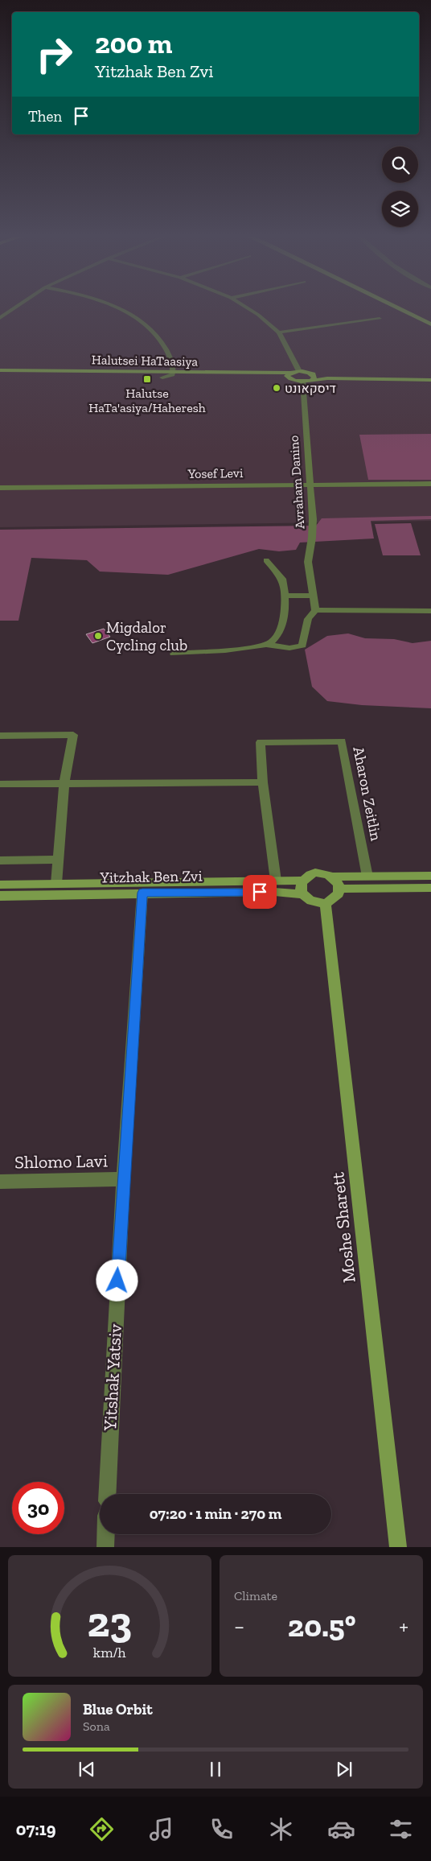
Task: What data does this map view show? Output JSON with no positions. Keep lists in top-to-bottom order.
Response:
{
  "streets": {
    "street": [
      "Halutsei HaTaasiya",
      "Yosef Levi",
      "Avraham Danino",
      "Aharon Zeitlin",
      "Yitzhak Ben Zvi",
      "Shlomo Lavi",
      "Moshe Sharett",
      "Yitshak Yatsiv"
    ]
  },
  "crossings": [
    ["Halutsei HaTaasiya", "Avraham Danino"],
    ["Yosef Levi", "Avraham Danino"],
    ["Aharon Zeitlin", "Yitzhak Ben Zvi"],
    ["Yitzhak Ben Zvi", "Moshe Sharett"],
    ["Yitzhak Ben Zvi", "Yitshak Yatsiv"],
    ["Shlomo Lavi", "Yitshak Yatsiv"]
  ],
  "places": {
    "transit": ["Halutse HaTa'asiya/Haheresh"],
    "other": ["דיסקאונט", "Migdalor Cycling club"]
  },
  "page": {
    "turn": ["200 m", "Yitzhak Ben Zvi"],
    "then": "Then",
    "limit": "30",
    "trip": "07:20 · 1 min · 270 m",
    "tile": "Climate",
    "heat": ["−", "20.5°", "+"],
    "song": ["Blue Orbit", "Sona"],
    "tabs": "07:19",
    "gauge": ["23", "km/h"]
  }
}
